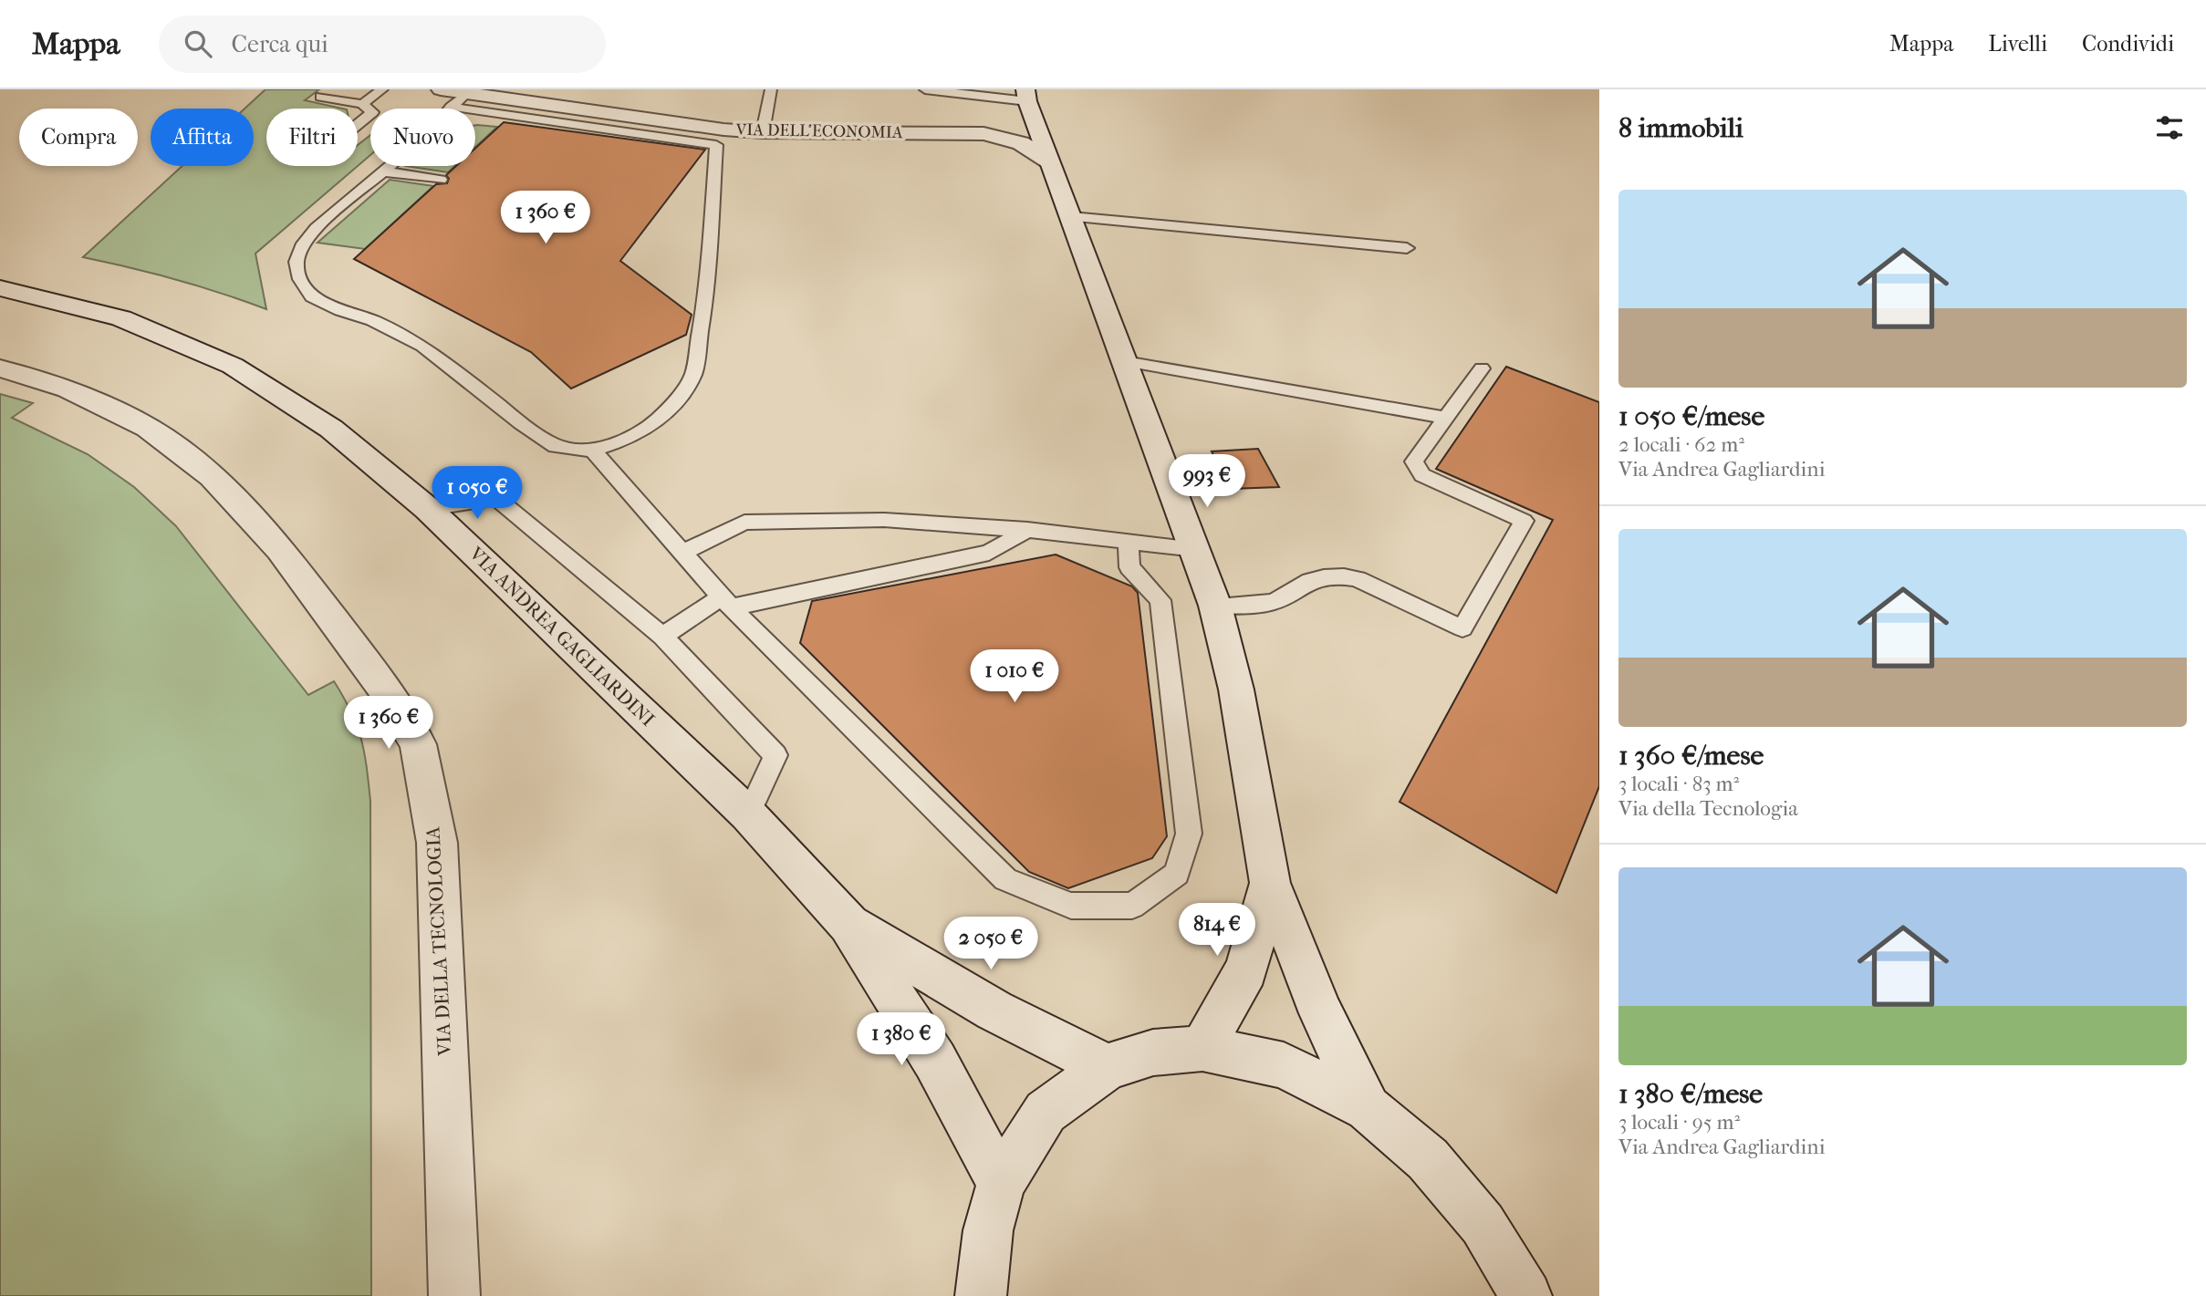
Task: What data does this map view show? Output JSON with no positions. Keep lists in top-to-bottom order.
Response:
{
  "streets": {
    "main road": ["VIA DELL'ECONOMIA", "VIA ANDREA GAGLIARDINI", "VIA DELLA TECNOLOGIA"]
  },
  "page": {
    "header": "Mappa",
    "search": "Cerca qui",
    "nav": ["Mappa", "Livelli", "Condividi"],
    "heading": "8 immobili",
    "chip": [
      "Compra",
      "Affitta",
      "Filtri",
      "Nuovo"
    ],
    "list": [
      {
        "name": "1 050 €/mese",
        "note": "2 locali · 62 m² · Via Andrea Gagliardini"
      },
      {
        "name": "1 360 €/mese",
        "note": "3 locali · 83 m² · Via della Tecnologia"
      },
      {
        "name": "1 380 €/mese",
        "note": "3 locali · 95 m² · Via Andrea Gagliardini"
      }
    ],
    "price": [
      "1 360 €",
      "993 €",
      "1 050 €",
      "1 010 €",
      "1 360 €",
      "814 €",
      "2 050 €",
      "1 380 €"
    ]
  }
}
